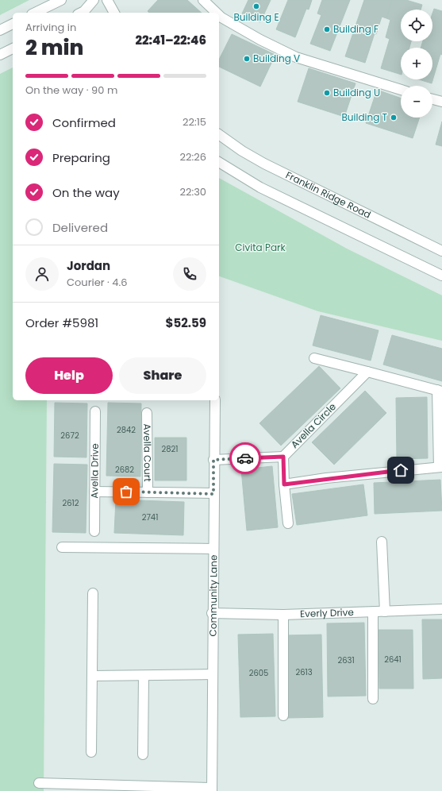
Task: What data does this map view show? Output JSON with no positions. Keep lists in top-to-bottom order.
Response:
{
  "streets": {
    "street": [
      "Franklin Ridge Road",
      "Avella Circle",
      "Avella Court",
      "Avella Drive",
      "Community Lane",
      "Everly Drive"
    ]
  },
  "crossings": [
    ["Community Lane", "Everly Drive"]
  ],
  "parks": ["Civita Park"],
  "places": [
    "Building E",
    "Building F",
    "Building V",
    "Building U",
    "Building T"
  ],
  "house_numbers": [
    "2842",
    "2672",
    "2821",
    "2682",
    "2612",
    "2741",
    "2641",
    "2631",
    "2613",
    "2605"
  ],
  "page": {
    "map_buttons": ["+", "−"],
    "heading": ["2 min", "Arriving in", "22:41–22:46"],
    "panel": [
      "Jordan",
      "Courier · 4.6",
      "Order #5981",
      "$52.59"
    ],
    "bar": "On the way · 90 m",
    "list": [
      ["Confirmed", "22:15"],
      ["Preparing", "22:26"],
      ["On the way", "22:30"],
      "Delivered"
    ],
    "buttons": ["Help", "Share"]
  }
}
